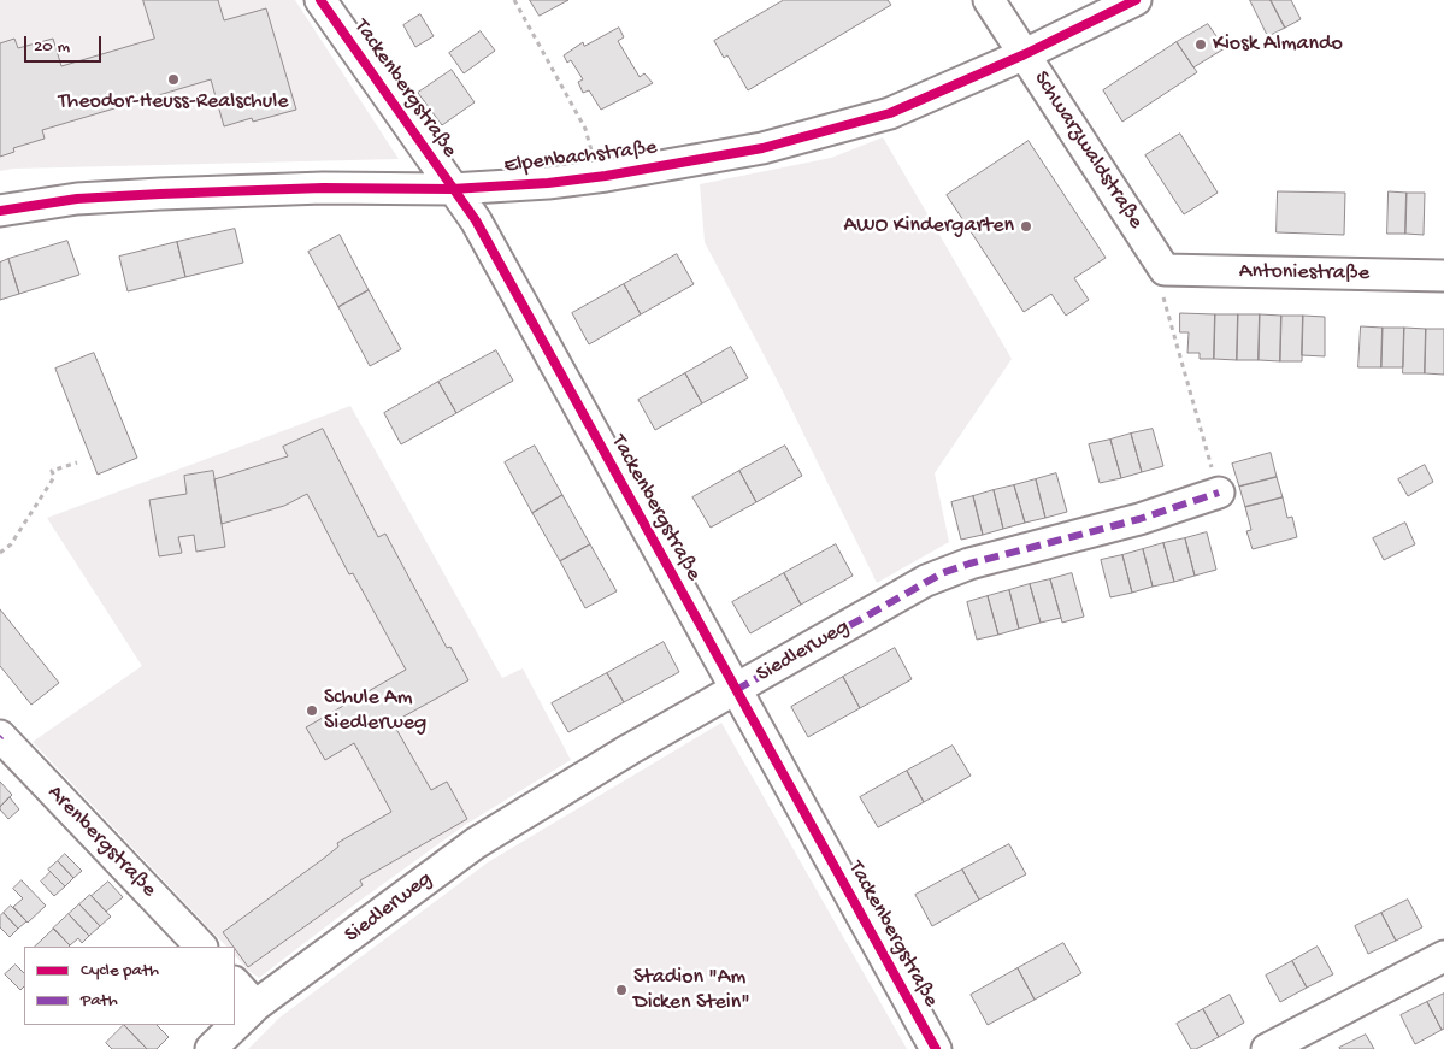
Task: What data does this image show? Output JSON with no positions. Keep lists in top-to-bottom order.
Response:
{
  "streets": {
    "street": [
      "Tackenbergstraße",
      "Schwarzwaldstraße",
      "Elpenbachstraße",
      "Antoniestraße",
      "Siedlerweg",
      "Arenbergstraße"
    ]
  },
  "crossings": [
    ["Tackenbergstraße", "Elpenbachstraße"],
    ["Tackenbergstraße", "Siedlerweg"],
    ["Schwarzwaldstraße", "Elpenbachstraße"],
    ["Schwarzwaldstraße", "Antoniestraße"]
  ],
  "places": [
    "Kiosk Almando",
    "Theodor-Heuss-Realschule",
    "AWO Kindergarten",
    "Schule Am Siedlerweg",
    "Stadion \"Am Dicken Stein\""
  ],
  "legend": ["Cycle path", "Path"],
  "scale_bar": "20 m"
}
